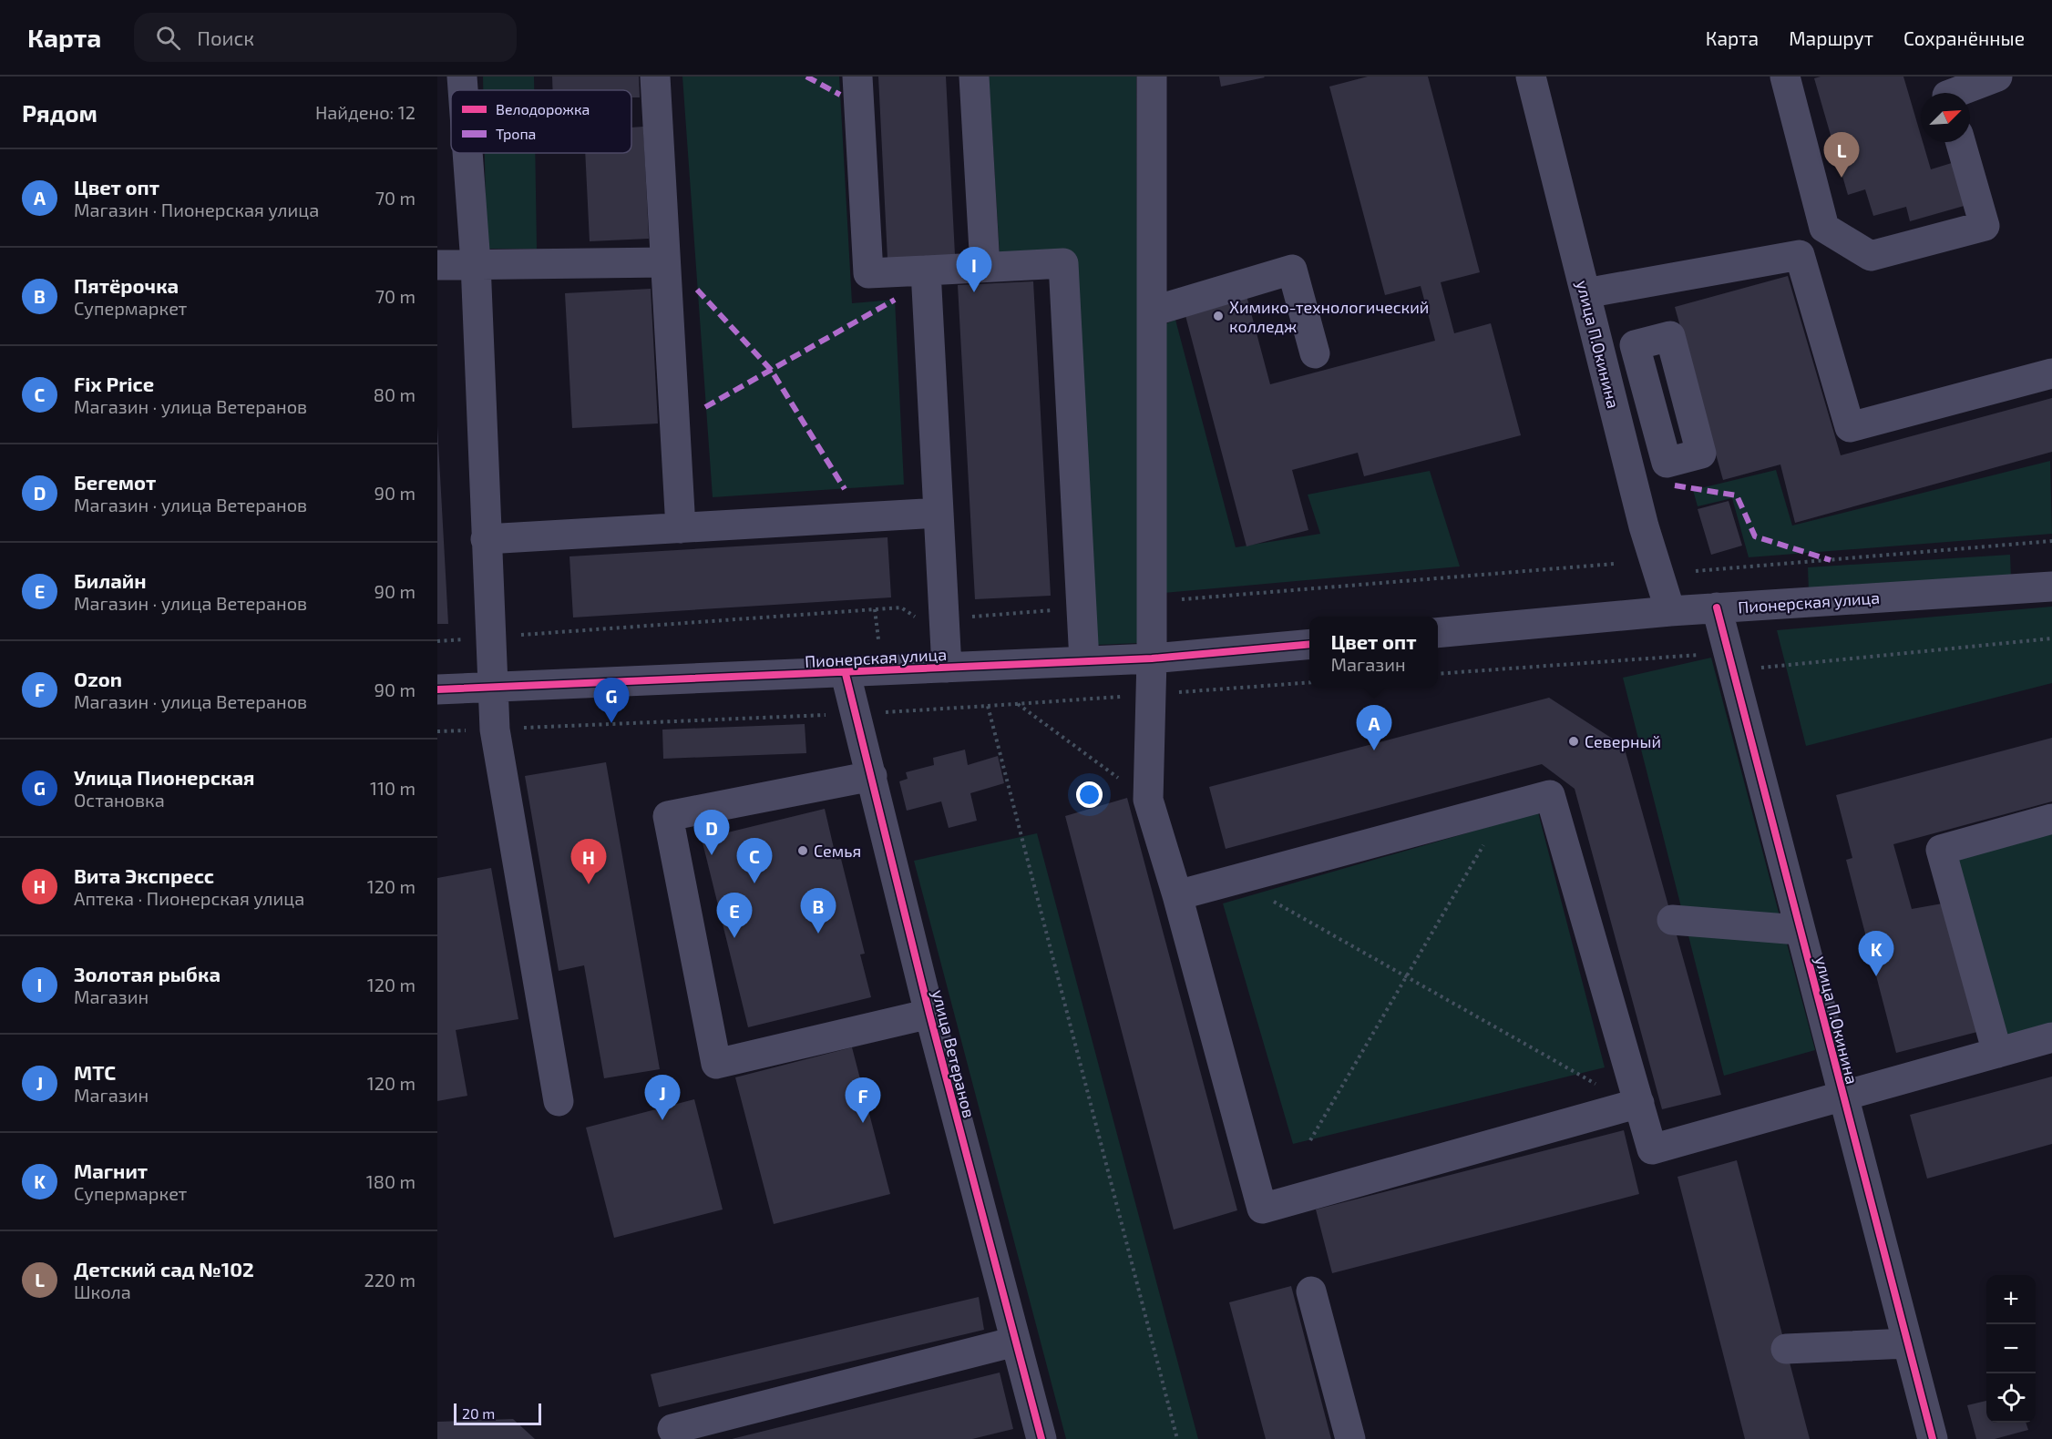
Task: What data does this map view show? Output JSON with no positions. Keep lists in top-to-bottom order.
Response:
{
  "streets": {
    "street": ["улица П.Окинина", "Пионерская улица", "улица Ветеранов"]
  },
  "crossings": [
    ["улица П.Окинина", "Пионерская улица"],
    ["Пионерская улица", "улица Ветеранов"]
  ],
  "places": ["Химико-технологический колледж", "Северный", "Семья"],
  "legend": ["Велодорожка", "Тропа"],
  "scale_bar": "20 m",
  "north": "top right",
  "page": {
    "header": "Карта",
    "search": "Поиск",
    "nav": ["Карта", "Маршрут", "Сохранённые"],
    "heading": ["Рядом", "Найдено: 12"],
    "pins": [
      "L",
      "I",
      "G",
      "A",
      "D",
      "C",
      "H",
      "B",
      "E",
      "K",
      "J",
      "F"
    ],
    "list": [
      {
        "mark": "A",
        "name": "Цвет опт",
        "note": "Магазин · Пионерская улица",
        "value": "70 m"
      },
      {
        "mark": "B",
        "name": "Пятёрочка",
        "note": "Супермаркет",
        "value": "70 m"
      },
      {
        "mark": "C",
        "name": "Fix Price",
        "note": "Магазин · улица Ветеранов",
        "value": "80 m"
      },
      {
        "mark": "D",
        "name": "Бегемот",
        "note": "Магазин · улица Ветеранов",
        "value": "90 m"
      },
      {
        "mark": "E",
        "name": "Билайн",
        "note": "Магазин · улица Ветеранов",
        "value": "90 m"
      },
      {
        "mark": "F",
        "name": "Ozon",
        "note": "Магазин · улица Ветеранов",
        "value": "90 m"
      },
      {
        "mark": "G",
        "name": "Улица Пионерская",
        "note": "Остановка",
        "value": "110 m"
      },
      {
        "mark": "H",
        "name": "Вита Экспресс",
        "note": "Аптека · Пионерская улица",
        "value": "120 m"
      },
      {
        "mark": "I",
        "name": "Золотая рыбка",
        "note": "Магазин",
        "value": "120 m"
      },
      {
        "mark": "J",
        "name": "МТС",
        "note": "Магазин",
        "value": "120 m"
      },
      {
        "mark": "K",
        "name": "Магнит",
        "note": "Супермаркет",
        "value": "180 m"
      },
      {
        "mark": "L",
        "name": "Детский сад №102",
        "note": "Школа",
        "value": "220 m"
      }
    ],
    "popup": ["Цвет опт", "Магазин"],
    "map_buttons": ["+", "−"],
    "scale": "20 m"
  }
}
